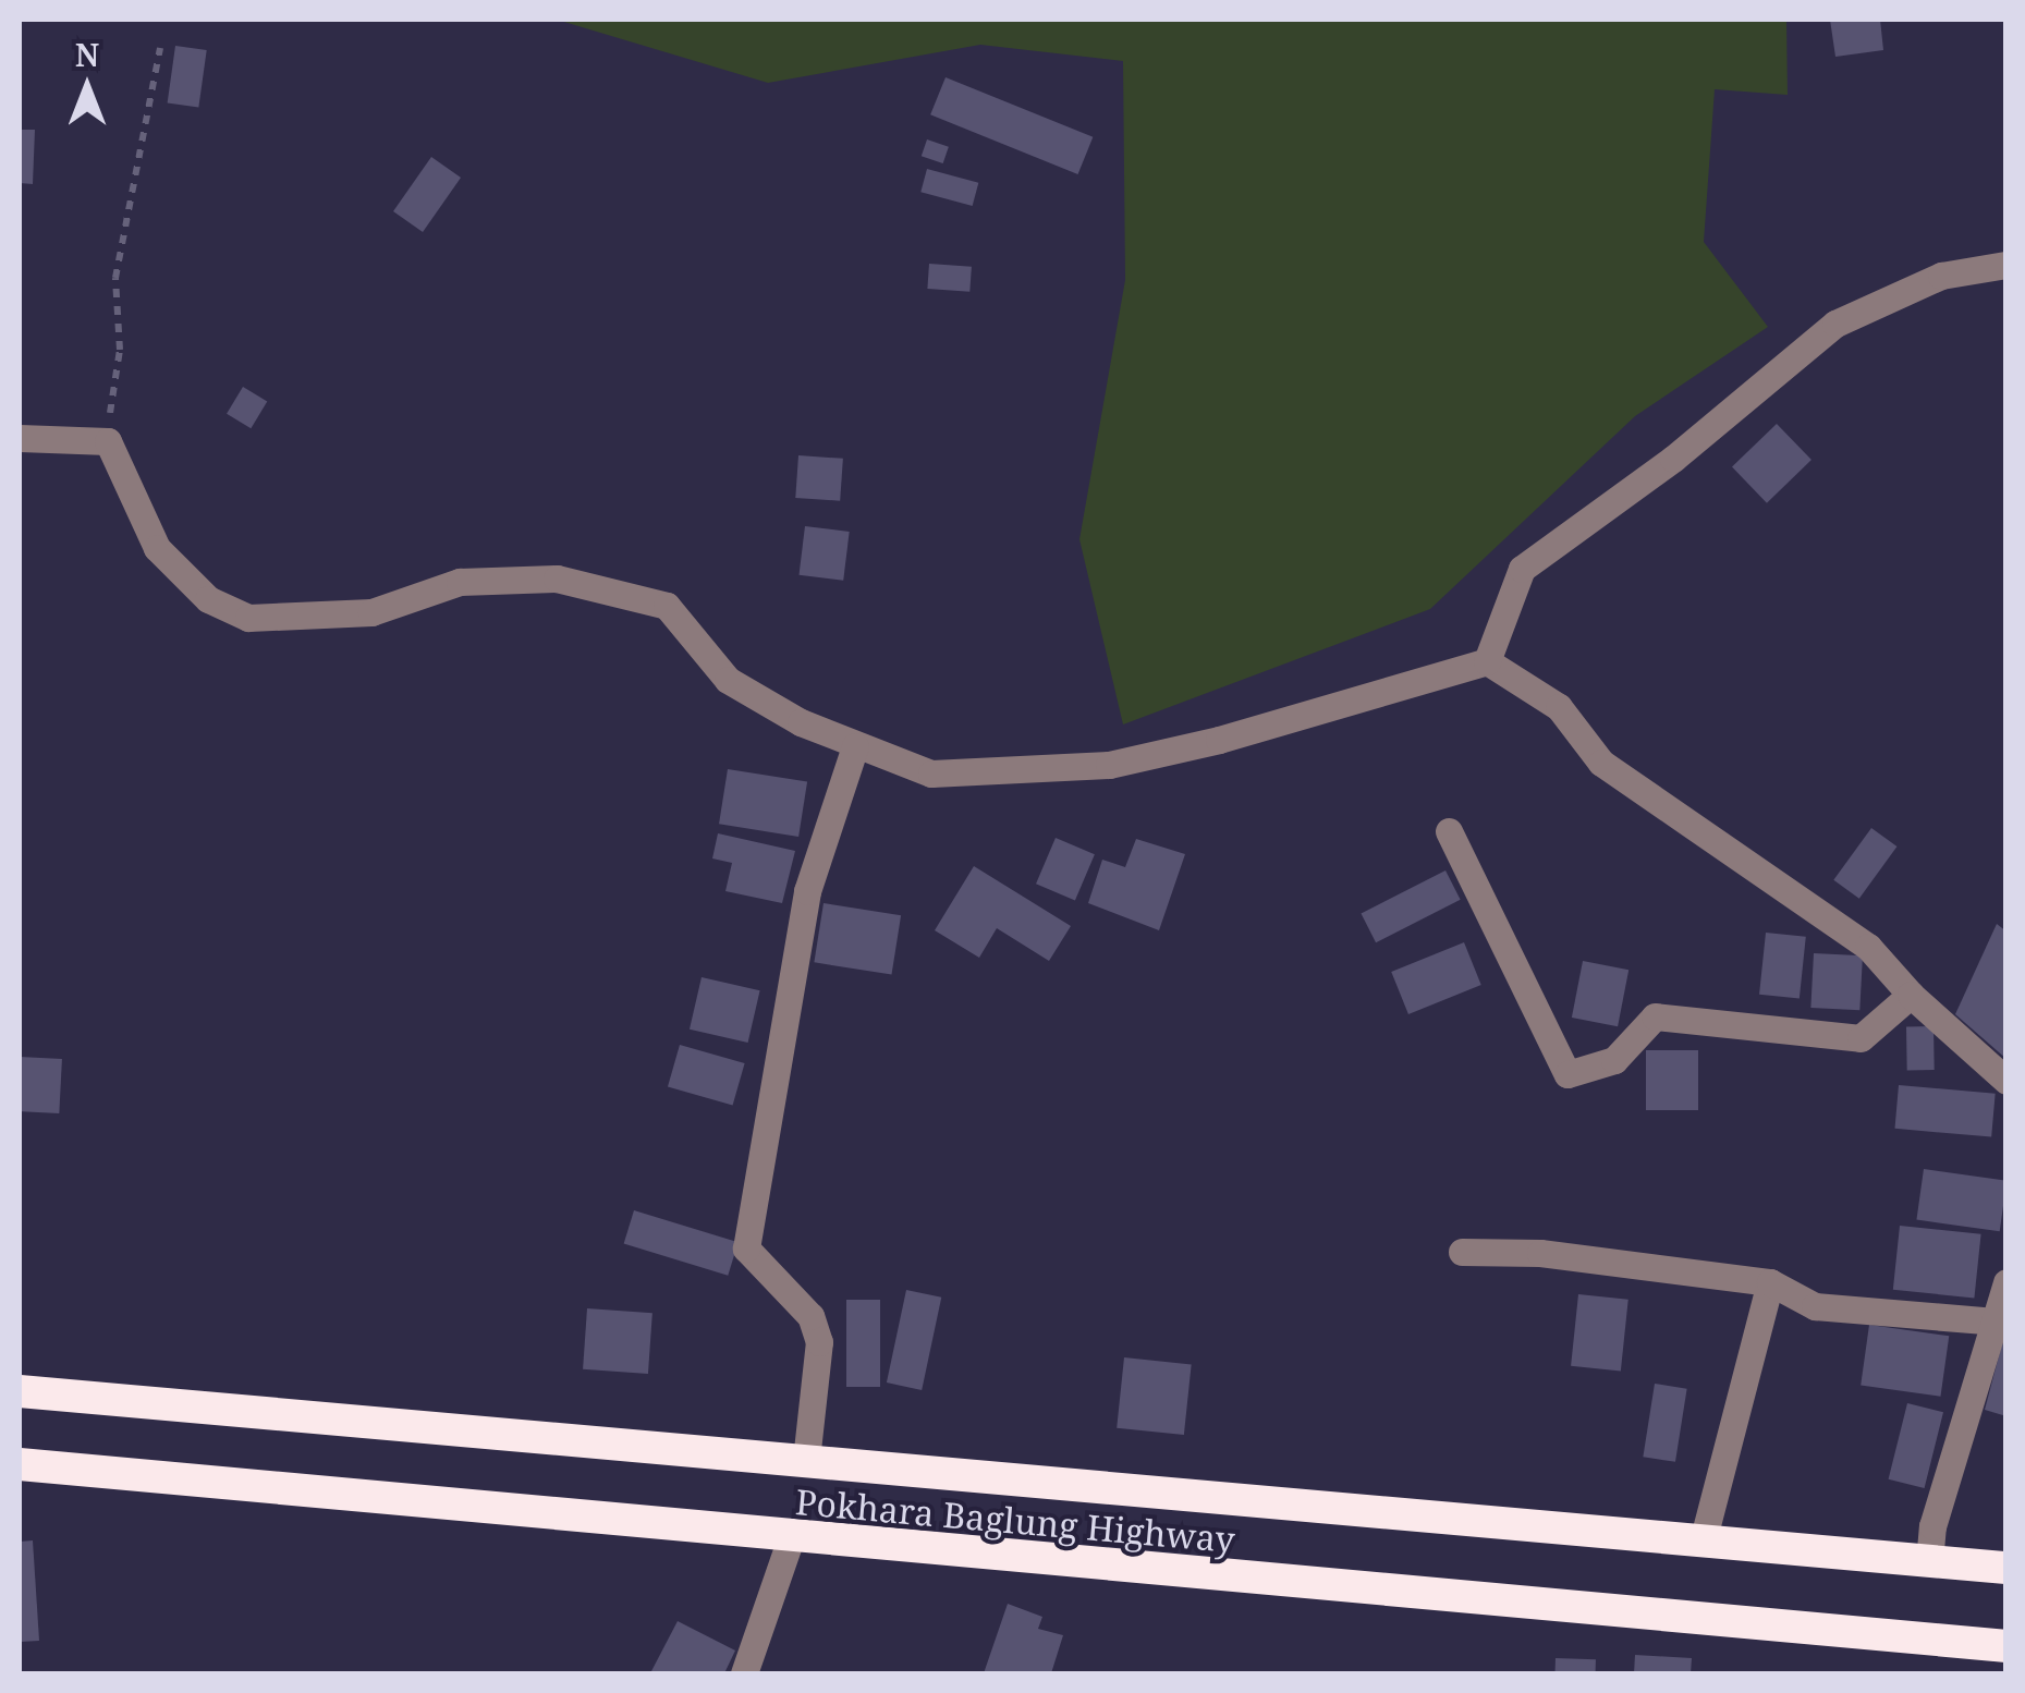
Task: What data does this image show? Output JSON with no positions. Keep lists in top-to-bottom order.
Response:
{
  "streets": {
    "highway": ["Pokhara Baglung Highway"]
  },
  "north": "top"
}
